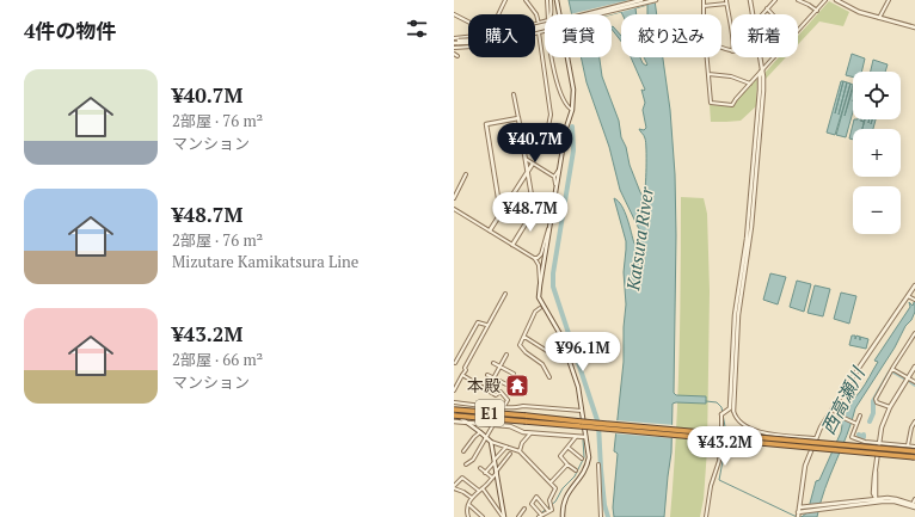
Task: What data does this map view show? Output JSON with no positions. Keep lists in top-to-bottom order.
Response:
{
  "streets": {
    "highway": ["E1"]
  },
  "water": ["Katsura River", "西高瀬川"],
  "places": {
    "temple": ["本殿"]
  },
  "page": {
    "heading": "4件の物件",
    "chip": [
      "購入",
      "賃貸",
      "絞り込み",
      "新着"
    ],
    "list": [
      {
        "name": "¥40.7M",
        "note": "2部屋 · 76 m² · マンション"
      },
      {
        "name": "¥48.7M",
        "note": "2部屋 · 76 m² · Mizutare Kamikatsura Line"
      },
      {
        "name": "¥43.2M",
        "note": "2部屋 · 66 m² · マンション"
      }
    ],
    "map_buttons": ["+", "−"],
    "price": [
      "¥40.7M",
      "¥48.7M",
      "¥96.1M",
      "¥43.2M"
    ]
  }
}
